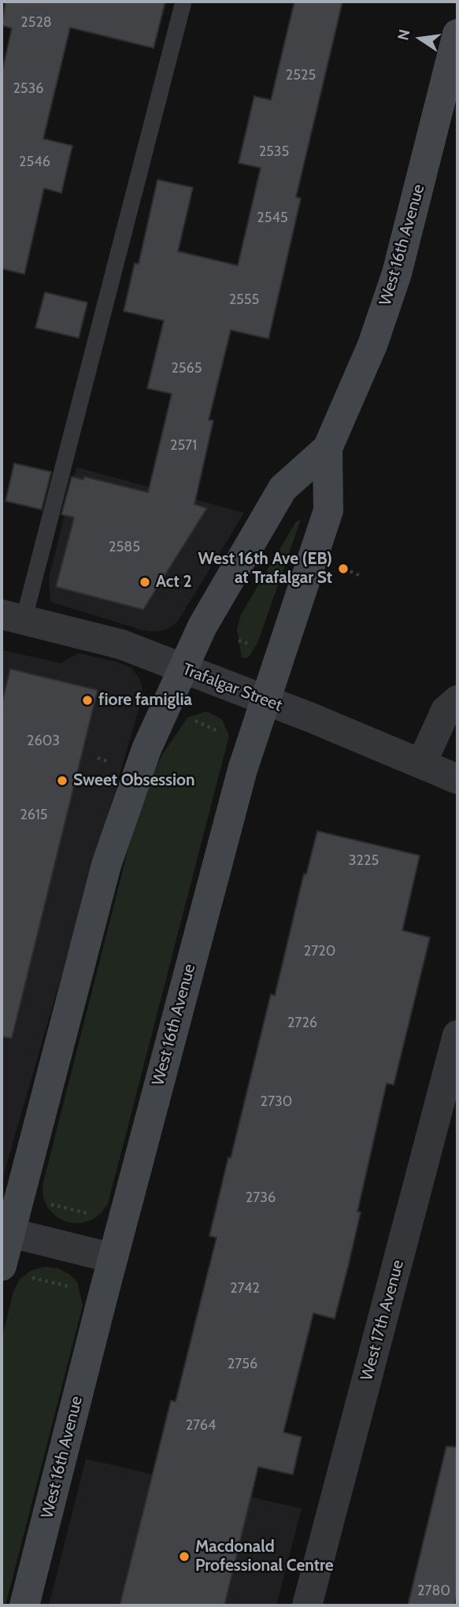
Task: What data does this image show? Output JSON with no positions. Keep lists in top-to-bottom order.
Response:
{
  "streets": {
    "main road": ["West 16th Avenue"],
    "street": ["Trafalgar Street", "West 17th Avenue"]
  },
  "crossings": [
    ["West 16th Avenue", "Trafalgar Street"]
  ],
  "places": [
    "West 16th Ave (EB) at Trafalgar St",
    "Act 2",
    "fiore famiglia",
    "Sweet Obsession",
    "Macdonald Professional Centre"
  ],
  "house_numbers": [
    "2528",
    "2525",
    "2536",
    "2535",
    "2546",
    "2545",
    "2555",
    "2565",
    "2571",
    "2585",
    "2603",
    "2615",
    "3225",
    "2720",
    "2726",
    "2730",
    "2736",
    "2742",
    "2756",
    "2764",
    "2780"
  ],
  "north": "left"
}
